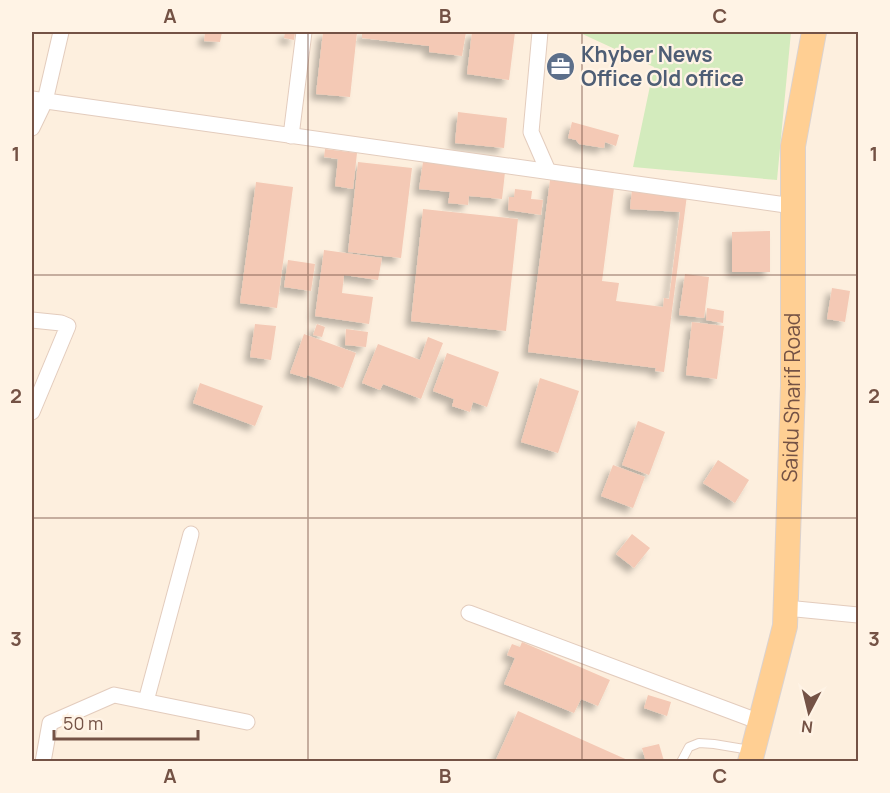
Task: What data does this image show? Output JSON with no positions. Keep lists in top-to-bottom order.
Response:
{
  "streets": {
    "main road": ["Saidu Sharif Road"]
  },
  "places": {
    "office": ["Khyber News Office Old office"]
  },
  "scale_bar": "50 m",
  "north": "bottom",
  "grid": {
    "columns": ["A", "B", "C"],
    "rows": ["1", "2", "3"]
  }
}
